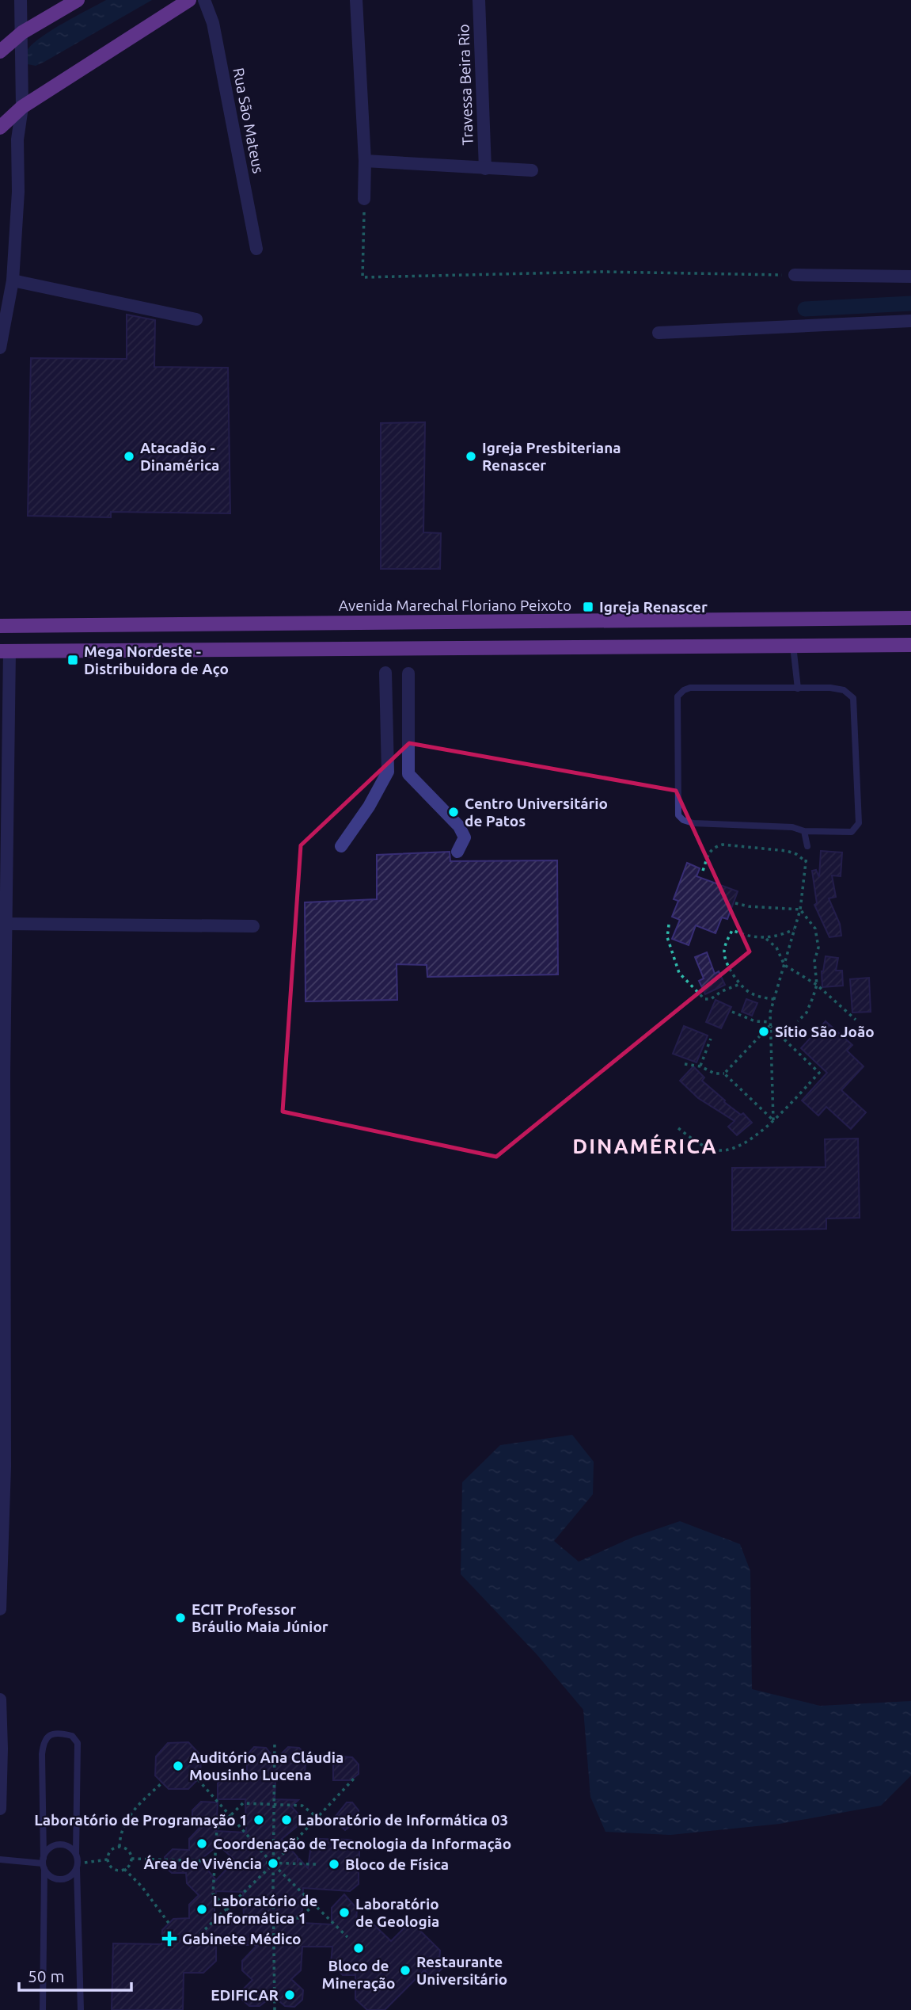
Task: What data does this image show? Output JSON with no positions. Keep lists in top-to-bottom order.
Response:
{
  "streets": {
    "main road": ["Avenida Marechal Floriano Peixoto"],
    "street": ["Travessa Beira Rio", "Rua São Mateus"]
  },
  "districts": ["DINAMÉRICA"],
  "places": {
    "other": [
      "Atacadão - Dinamérica",
      "Igreja Presbiteriana Renascer",
      "Centro Universitário de Patos",
      "Sítio São João",
      "ECIT Professor Bráulio Maia Júnior",
      "Auditório Ana Cláudia Mousinho Lucena",
      "Laboratório de Programação 1",
      "Laboratório de Informática 03",
      "Coordenação de Tecnologia da Informação",
      "Área de Vivência",
      "Bloco de Física",
      "Laboratório de Informática 1",
      "Laboratório de Geologia",
      "Bloco de Mineração",
      "Restaurante Universitário",
      "EDIFICAR"
    ],
    "transit": ["Igreja Renascer", "Mega Nordeste - Distribuidora de Aço"],
    "health": ["Gabinete Médico"]
  },
  "scale_bar": "50 m"
}
